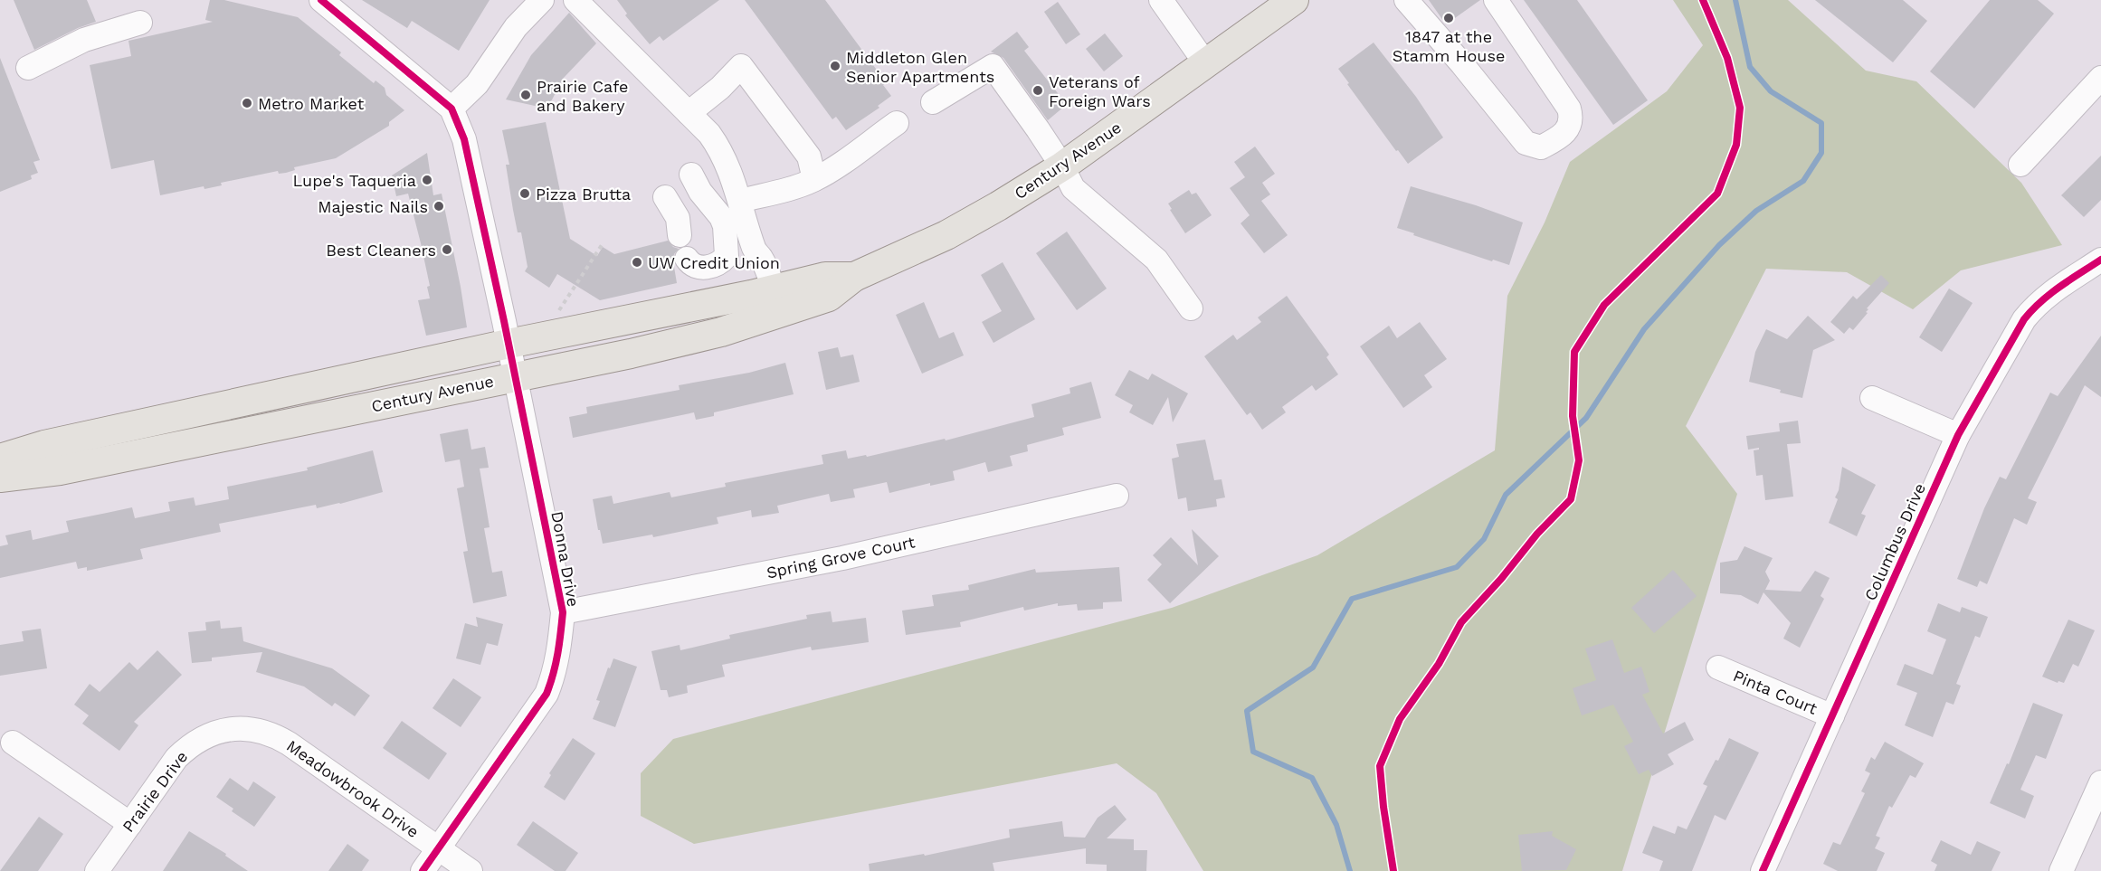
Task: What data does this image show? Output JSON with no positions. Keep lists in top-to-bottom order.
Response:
{
  "streets": {
    "main road": ["Century Avenue"],
    "street": [
      "Columbus Drive",
      "Spring Grove Court",
      "Donna Drive",
      "Pinta Court",
      "Meadowbrook Drive",
      "Prairie Drive"
    ]
  },
  "crossings": [
    ["Century Avenue", "Donna Drive"],
    ["Columbus Drive", "Pinta Court"],
    ["Spring Grove Court", "Donna Drive"],
    ["Donna Drive", "Meadowbrook Drive"],
    ["Meadowbrook Drive", "Prairie Drive"]
  ],
  "places": [
    "1847 at the Stamm House",
    "Middleton Glen Senior Apartments",
    "Veterans of Foreign Wars",
    "Prairie Cafe and Bakery",
    "Metro Market",
    "Lupe's Taqueria",
    "Pizza Brutta",
    "Majestic Nails",
    "Best Cleaners",
    "UW Credit Union"
  ]
}
